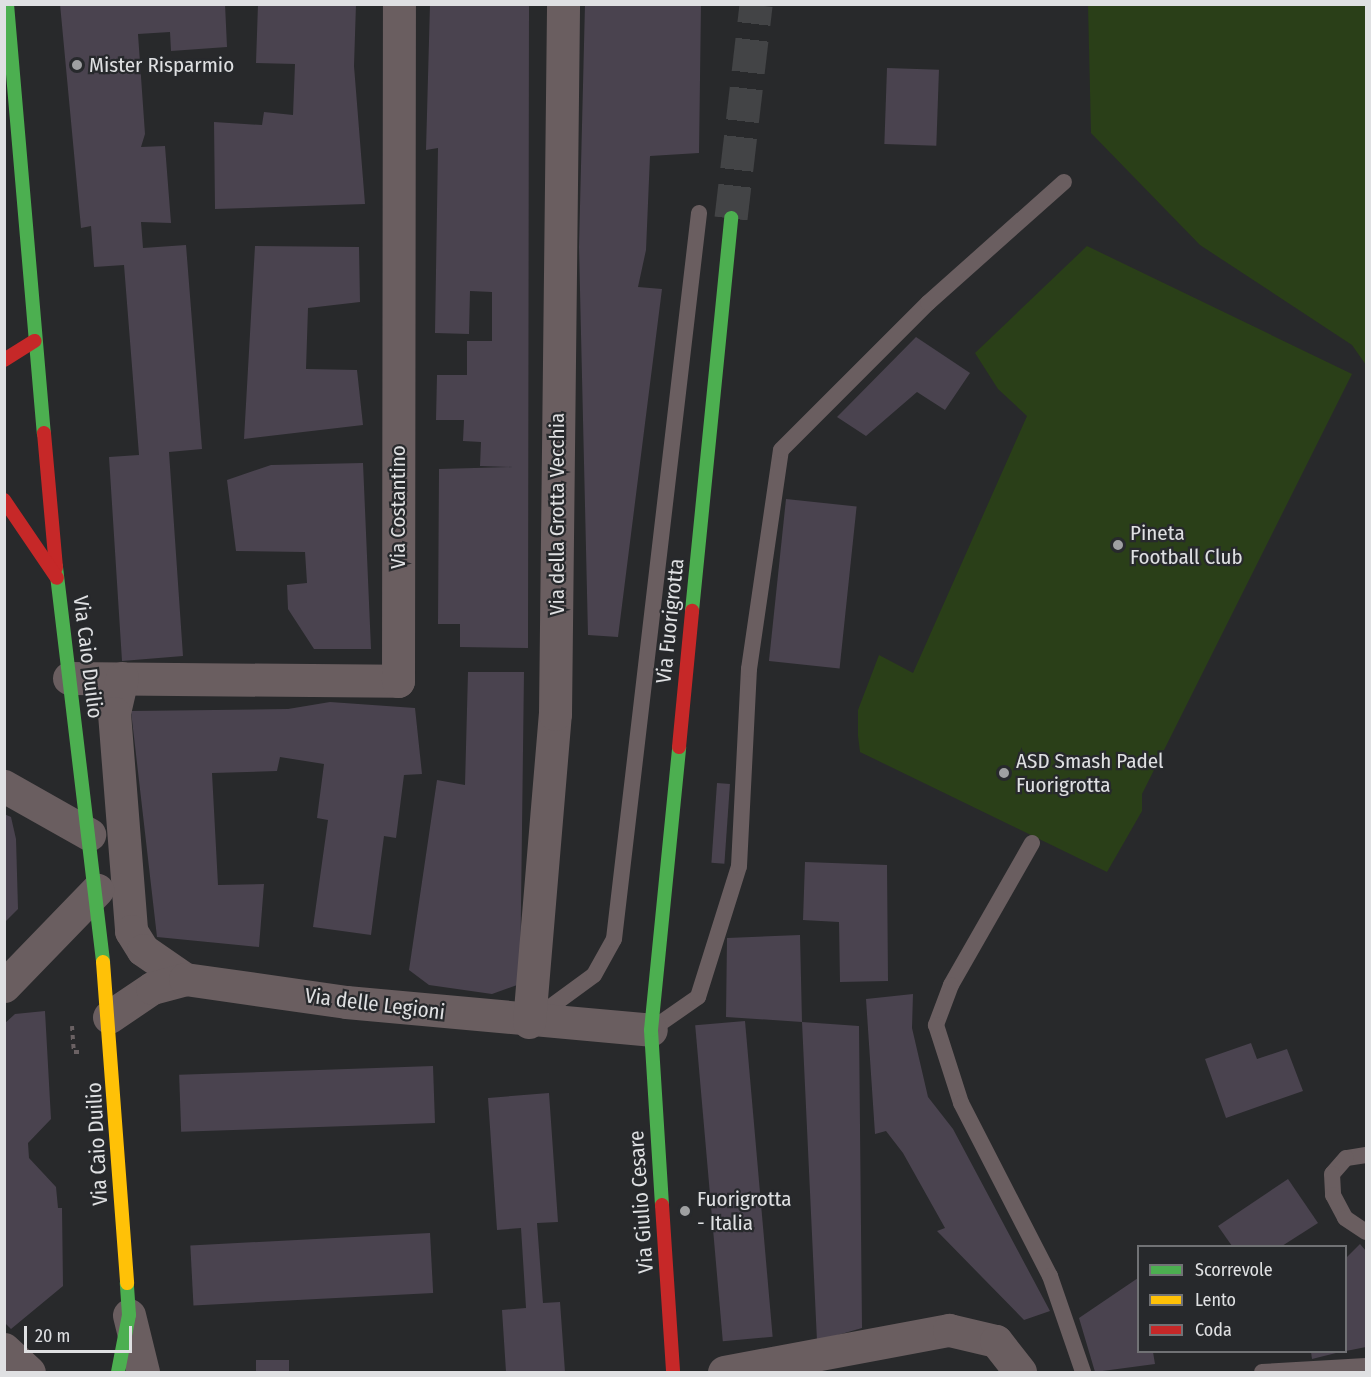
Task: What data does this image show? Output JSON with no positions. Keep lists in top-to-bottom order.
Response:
{
  "streets": {
    "main road": ["Via Fuorigrotta", "Via Caio Duilio", "Via Giulio Cesare"],
    "street": ["Via Costantino", "Via della Grotta Vecchia", "Via delle Legioni"]
  },
  "crossings": [
    ["Via Costantino", "Via Caio Duilio"],
    ["Via della Grotta Vecchia", "Via delle Legioni"],
    ["Via Fuorigrotta", "Via delle Legioni"],
    ["Via Fuorigrotta", "Via Giulio Cesare"],
    ["Via Caio Duilio", "Via delle Legioni"],
    ["Via delle Legioni", "Via Giulio Cesare"]
  ],
  "places": [
    "Mister Risparmio",
    "Pineta Football Club",
    "ASD Smash Padel Fuorigrotta",
    "Fuorigrotta - Italia"
  ],
  "legend": ["Scorrevole", "Lento", "Coda"],
  "scale_bar": "20 m"
}
